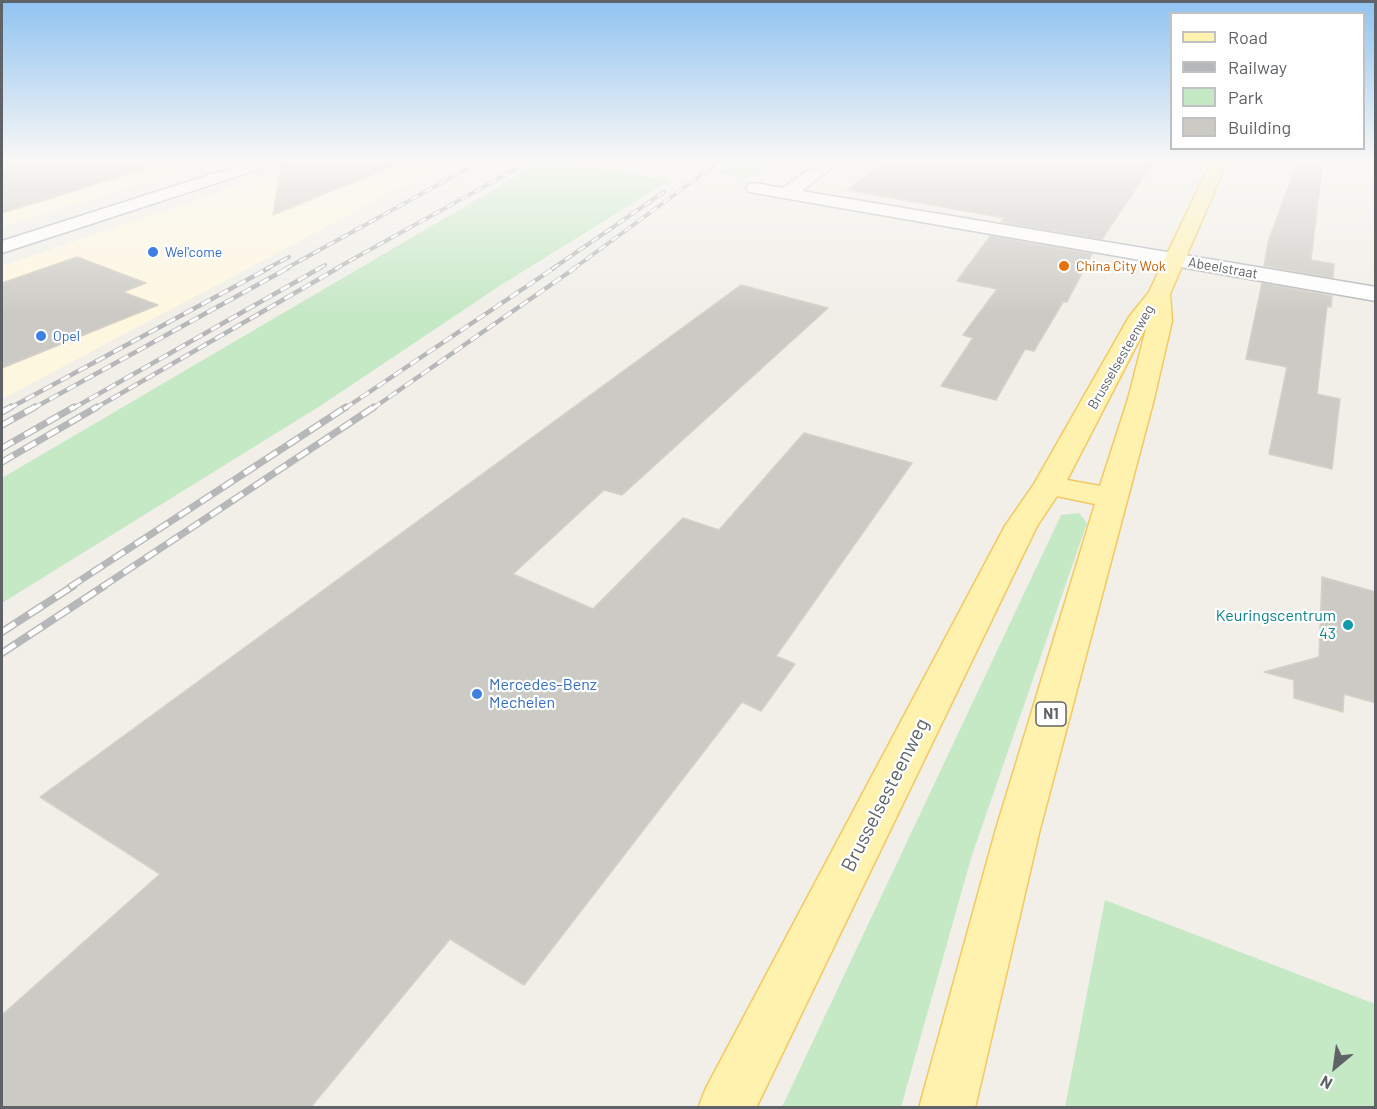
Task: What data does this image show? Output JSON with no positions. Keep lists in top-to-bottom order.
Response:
{
  "streets": {
    "main road": ["Brusselsesteenweg", "N1"],
    "street": ["Abeelstraat"]
  },
  "crossings": [
    ["Abeelstraat", "Brusselsesteenweg"]
  ],
  "places": [
    "Wel'come",
    "China City Wok",
    "Opel",
    "Keuringscentrum 43",
    "Mercedes-Benz Mechelen"
  ],
  "legend": [
    "Road",
    "Railway",
    "Park",
    "Building"
  ],
  "north": "bottom left"
}
